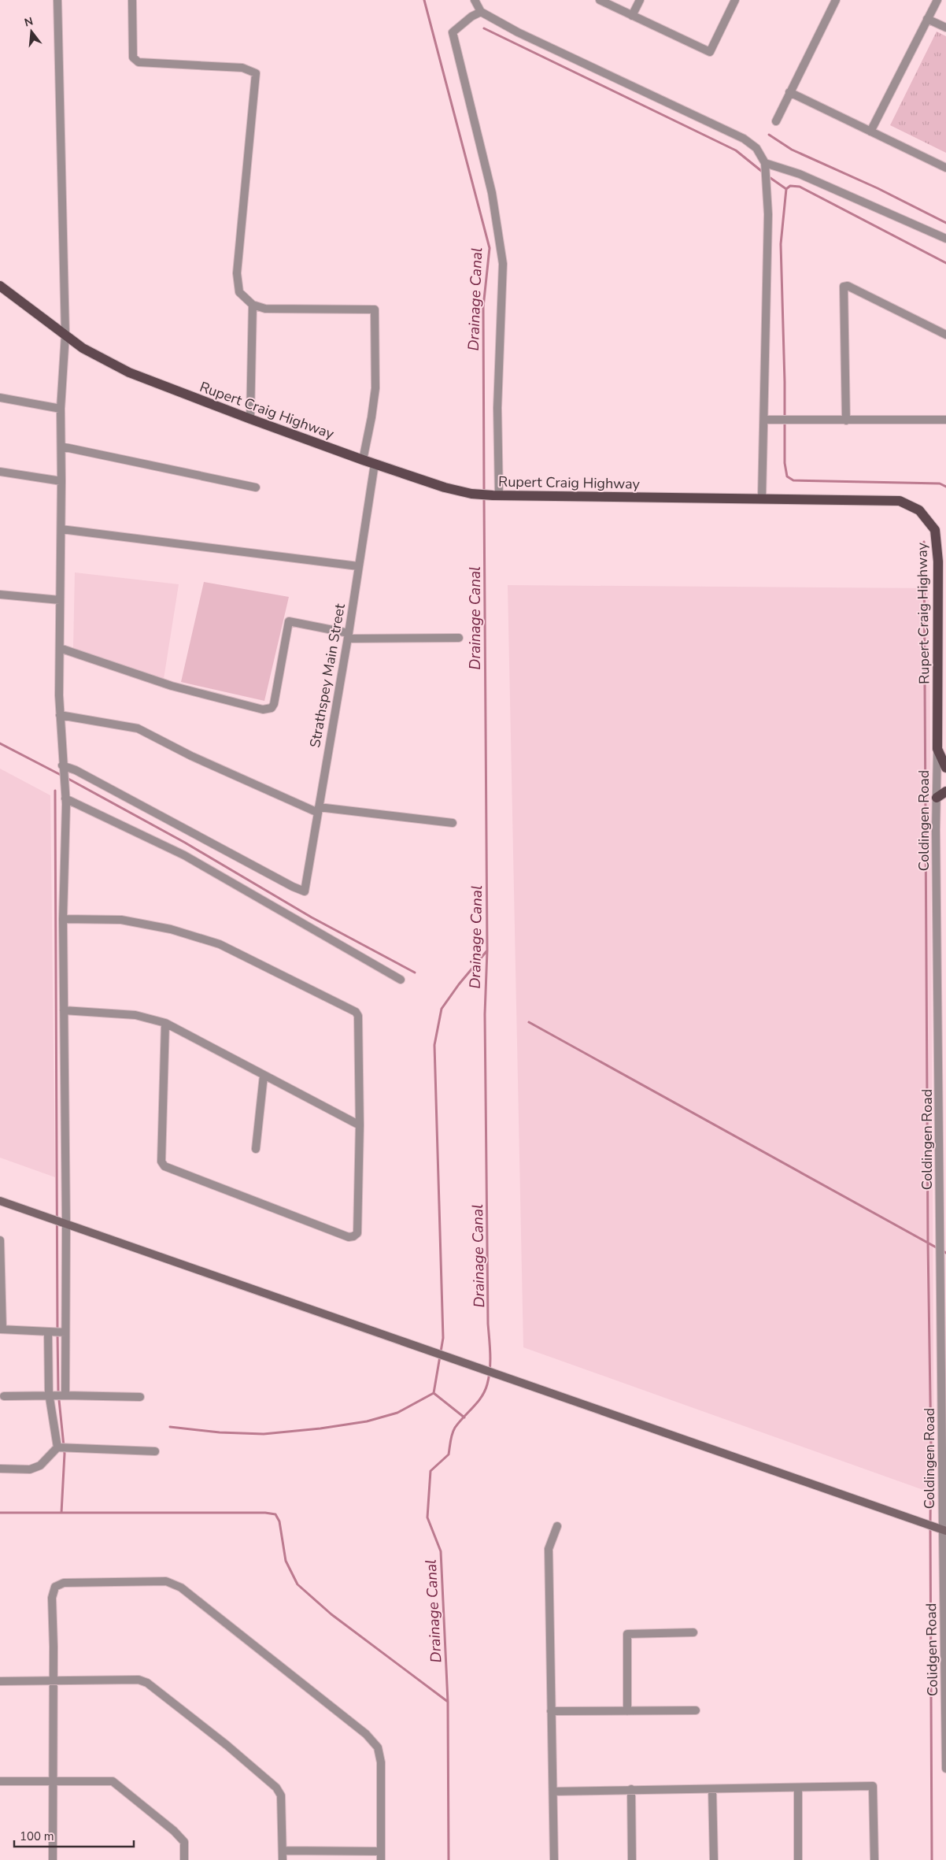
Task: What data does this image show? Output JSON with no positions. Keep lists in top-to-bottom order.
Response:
{
  "streets": {
    "main road": ["Rupert Craig Highway"],
    "street": ["Strathspey Main Street", "Coldingen Road", "Colidgen Road"]
  },
  "crossings": [
    ["Rupert Craig Highway", "Strathspey Main Street"],
    ["Rupert Craig Highway", "Coldingen Road"],
    ["Coldingen Road", "Colidgen Road"]
  ],
  "water": ["Drainage Canal"],
  "scale_bar": "100 m",
  "north": "top"
}
